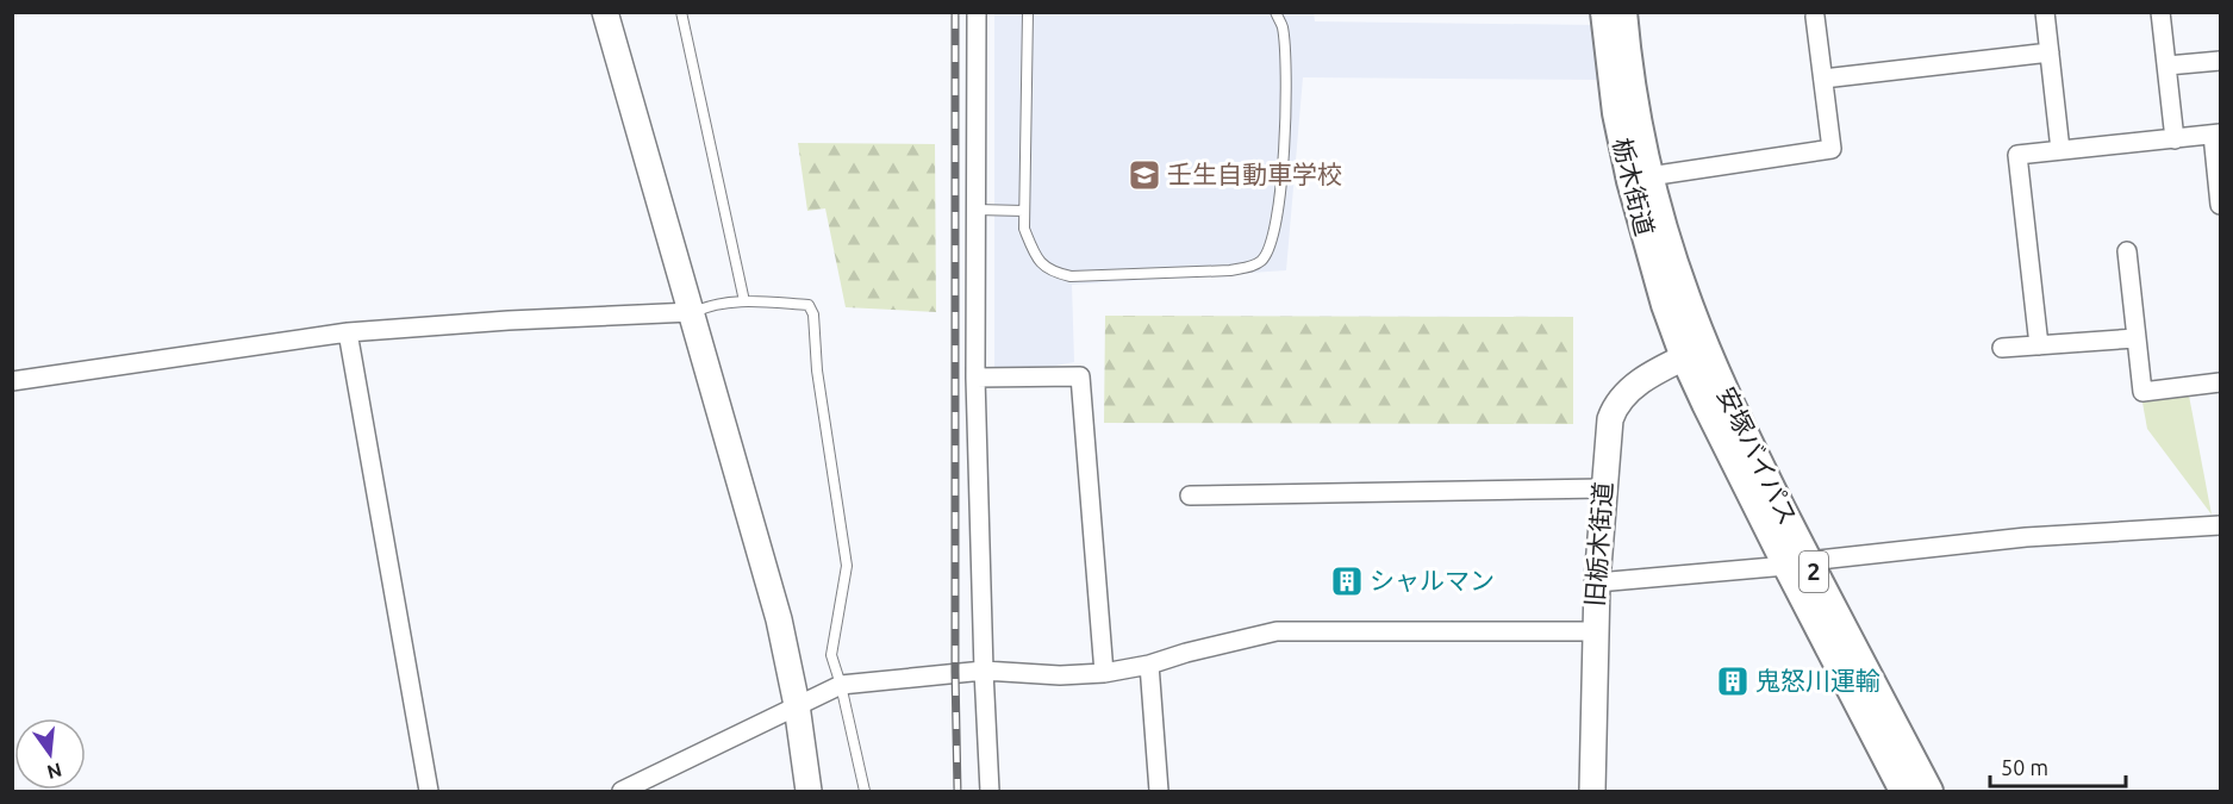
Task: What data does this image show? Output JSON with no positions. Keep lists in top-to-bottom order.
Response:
{
  "streets": {
    "main road": ["栃木街道", "安塚バイパス", "2"],
    "street": ["旧栃木街道"]
  },
  "crossings": [
    ["栃木街道", "安塚バイパス"],
    ["栃木街道", "旧栃木街道"],
    ["安塚バイパス", "旧栃木街道"]
  ],
  "places": {
    "school or university": ["壬生自動車学校"],
    "building": ["シャルマン", "鬼怒川運輸"]
  },
  "scale_bar": "50 m",
  "north": "bottom"
}
